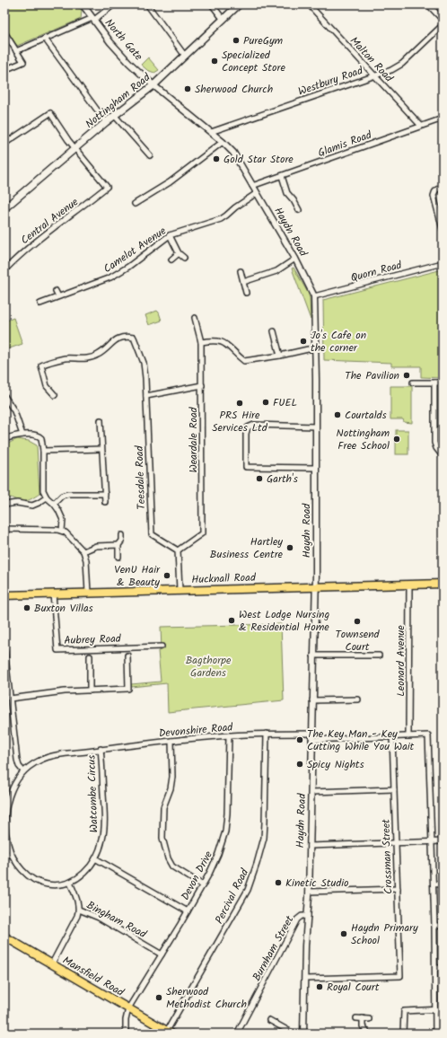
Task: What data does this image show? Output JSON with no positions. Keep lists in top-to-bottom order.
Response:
{
  "streets": {
    "main road": ["Nottingham Road", "Hucknall Road", "Mansfield Road"],
    "street": [
      "North Gate",
      "Malton Road",
      "Westbury Road",
      "Glamis Road",
      "Central Avenue",
      "Haydn Road",
      "Camelot Avenue",
      "Quorn Road",
      "Weardale Road",
      "Teesdale Road",
      "Aubrey Road",
      "Leonard Avenue",
      "Devonshire Road",
      "Watcombe Circus",
      "Crossman Street",
      "Devon Drive",
      "Percival Road",
      "Bingham Road",
      "Burnham Street"
    ]
  },
  "crossings": [
    ["North Gate", "Nottingham Road"],
    ["North Gate", "Haydn Road"],
    ["Malton Road", "Westbury Road"],
    ["Malton Road", "Glamis Road"],
    ["Westbury Road", "Haydn Road"],
    ["Nottingham Road", "Central Avenue"],
    ["Nottingham Road", "Haydn Road"],
    ["Glamis Road", "Haydn Road"],
    ["Haydn Road", "Camelot Avenue"],
    ["Haydn Road", "Quorn Road"],
    ["Haydn Road", "Hucknall Road"],
    ["Haydn Road", "Devonshire Road"],
    ["Haydn Road", "Crossman Street"],
    ["Haydn Road", "Burnham Street"],
    ["Weardale Road", "Teesdale Road"],
    ["Hucknall Road", "Aubrey Road"],
    ["Hucknall Road", "Leonard Avenue"],
    ["Leonard Avenue", "Devonshire Road"],
    ["Devonshire Road", "Watcombe Circus"],
    ["Devonshire Road", "Crossman Street"],
    ["Devonshire Road", "Devon Drive"],
    ["Devonshire Road", "Percival Road"],
    ["Devon Drive", "Bingham Road"],
    ["Devon Drive", "Mansfield Road"],
    ["Percival Road", "Mansfield Road"],
    ["Bingham Road", "Mansfield Road"]
  ],
  "parks": ["Bagthorpe Gardens"],
  "places": [
    "PureGym",
    "Specialized Concept Store",
    "Sherwood Church",
    "Gold Star Store",
    "Jo's Cafe on the corner",
    "The Pavilion",
    "FUEL",
    "PRS Hire Services Ltd",
    "Courtalds",
    "Nottingham Free School",
    "Garth's",
    "Hartley Business Centre",
    "VenU Hair & Beauty",
    "Buxton Villas",
    "West Lodge Nursing & Residential Home",
    "Townsend Court",
    "The Key Man - Key Cutting While You Wait",
    "Spicy Nights",
    "Kinetic Studio",
    "Haydn Primary School",
    "Royal Court",
    "Sherwood Methodist Church"
  ]
}
